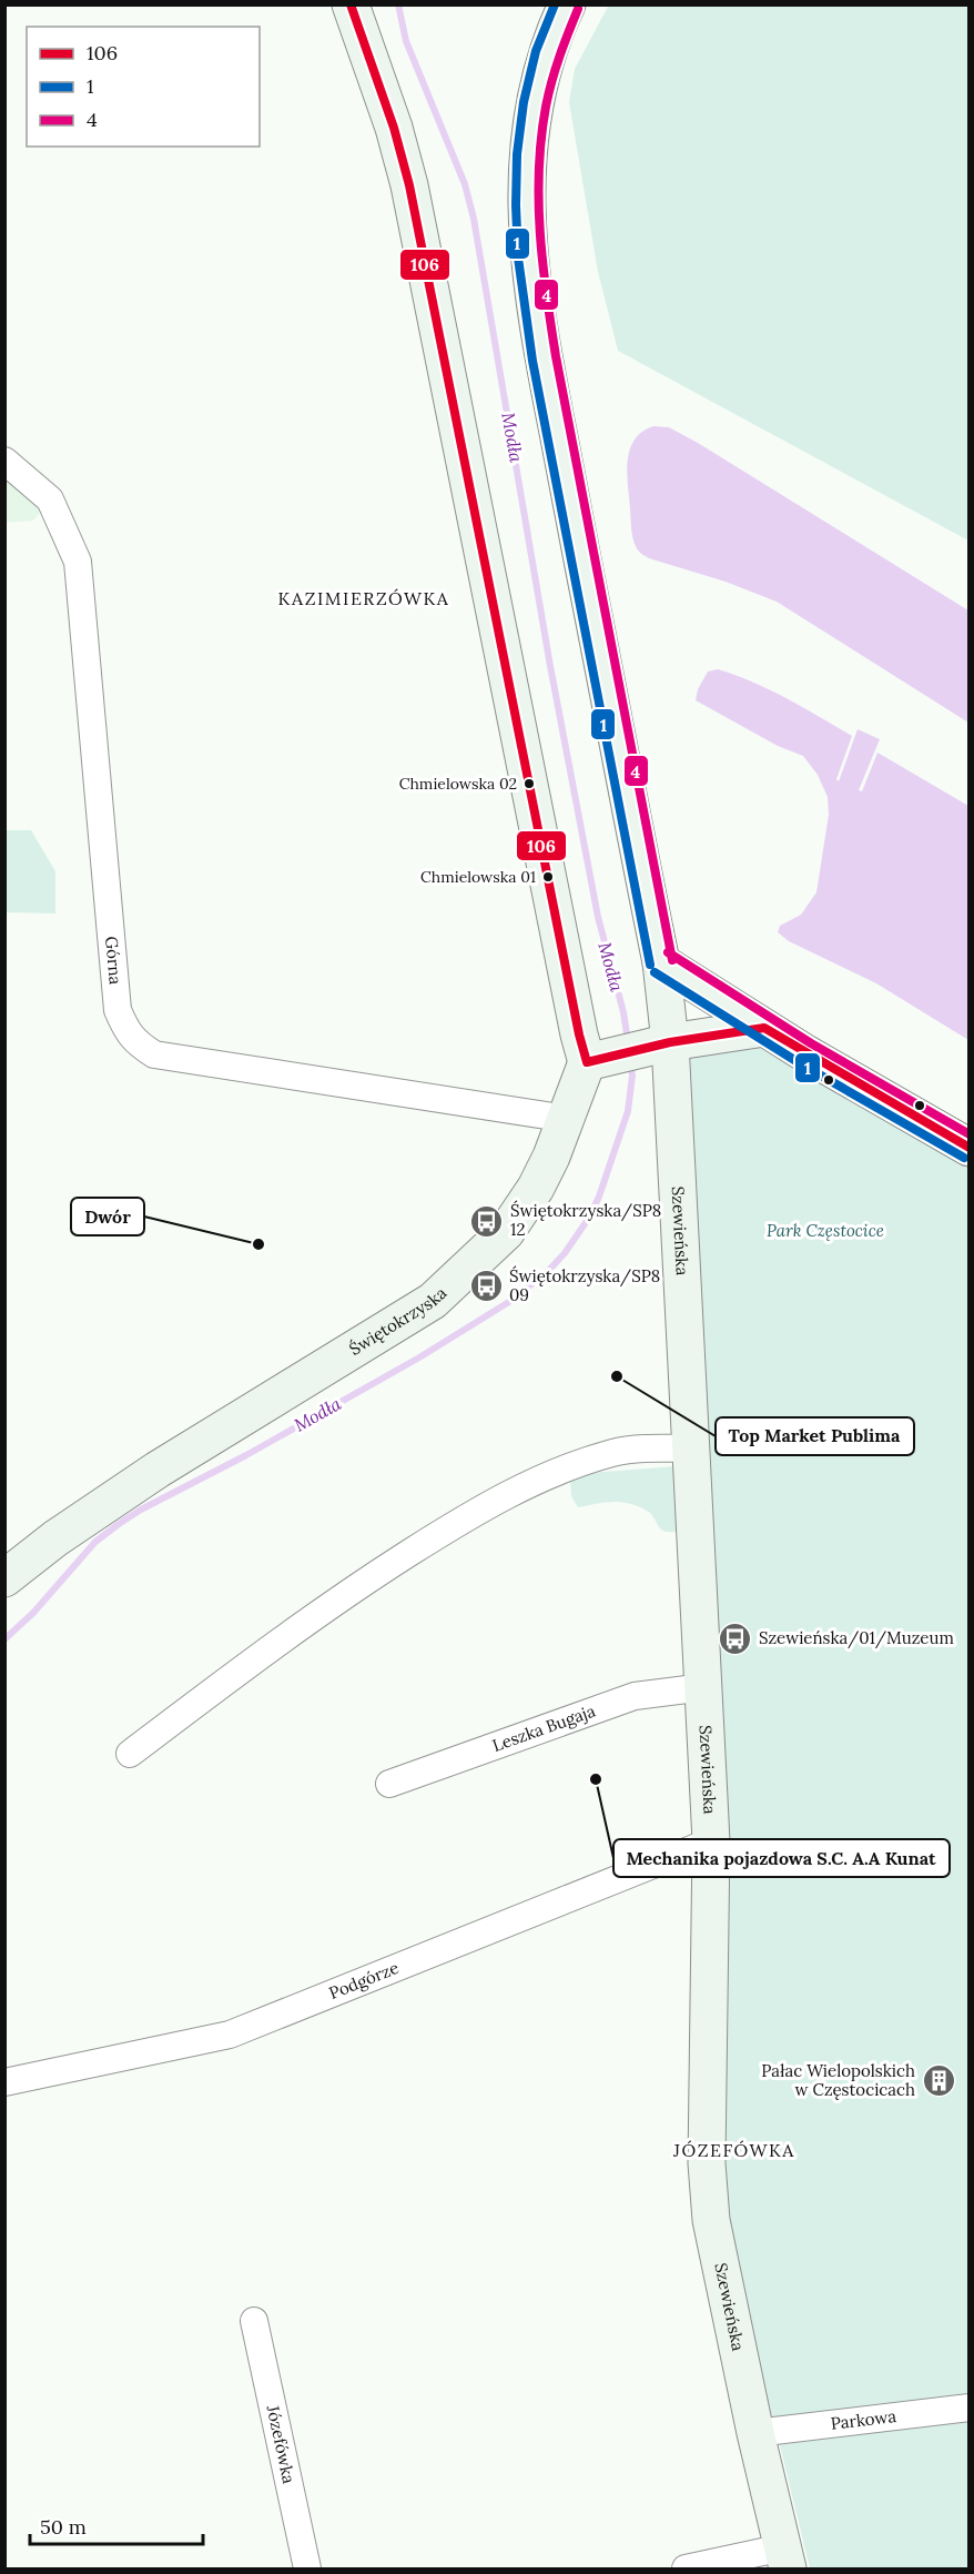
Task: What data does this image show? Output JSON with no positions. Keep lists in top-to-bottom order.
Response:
{
  "streets": {
    "street": [
      "Górna",
      "Szewieńska",
      "Świętokrzyska",
      "Leszka Bugaja",
      "Podgórze",
      "Parkowa",
      "Józefówka"
    ]
  },
  "crossings": [
    ["Górna", "Świętokrzyska"],
    ["Szewieńska", "Świętokrzyska"],
    ["Szewieńska", "Leszka Bugaja"],
    ["Szewieńska", "Podgórze"],
    ["Szewieńska", "Parkowa"]
  ],
  "districts": ["KAZIMIERZÓWKA", "JÓZEFÓWKA"],
  "water": ["Modła"],
  "parks": ["Park Częstocice"],
  "places": {
    "other": [
      "Chmielowska 02",
      "Chmielowska 01",
      "Dwór",
      "Top Market Publima",
      "Mechanika pojazdowa S.C. A.A Kunat"
    ],
    "bus stop": ["Świętokrzyska/SP8 12", "Świętokrzyska/SP8 09", "Szewieńska/01/Muzeum"],
    "building": ["Pałac Wielopolskich w Częstocicach"]
  },
  "lines": ["transit line 106", "transit line 1", "transit line 4"],
  "legend": ["106", "1", "4"],
  "scale_bar": "50 m"
}
